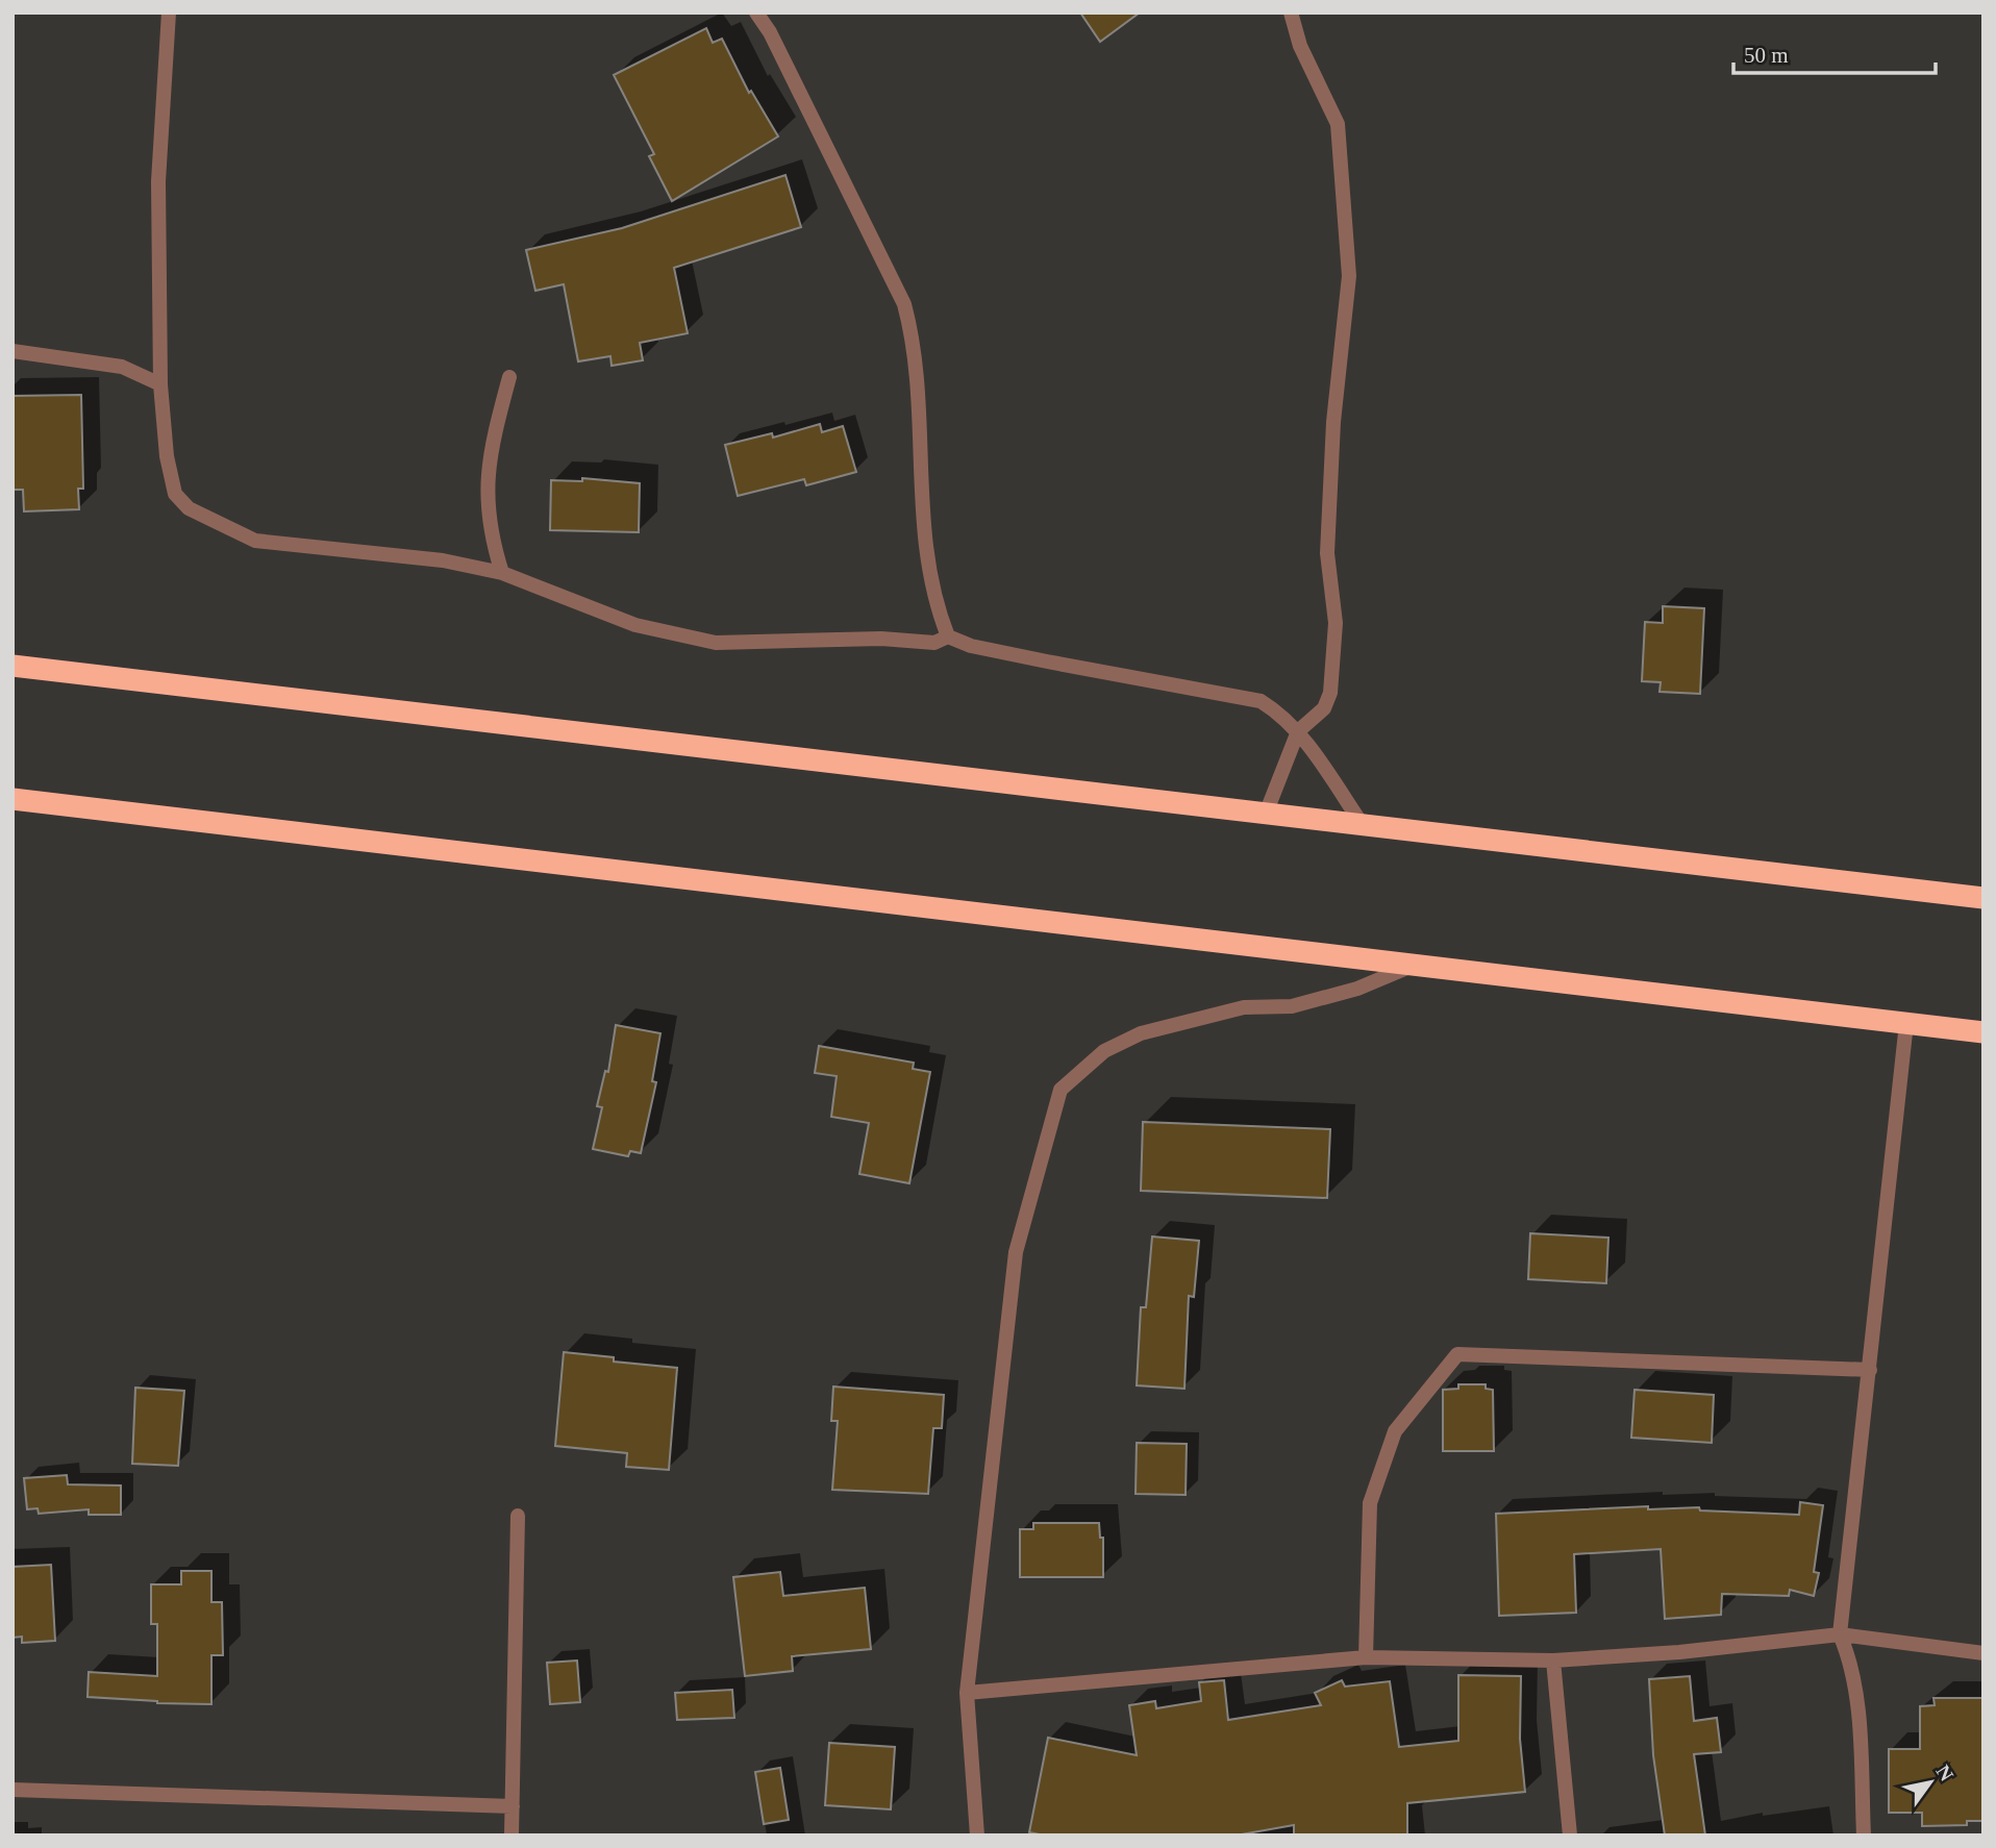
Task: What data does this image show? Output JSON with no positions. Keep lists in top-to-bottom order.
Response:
{
  "scale_bar": "50 m",
  "north": "top right"
}
